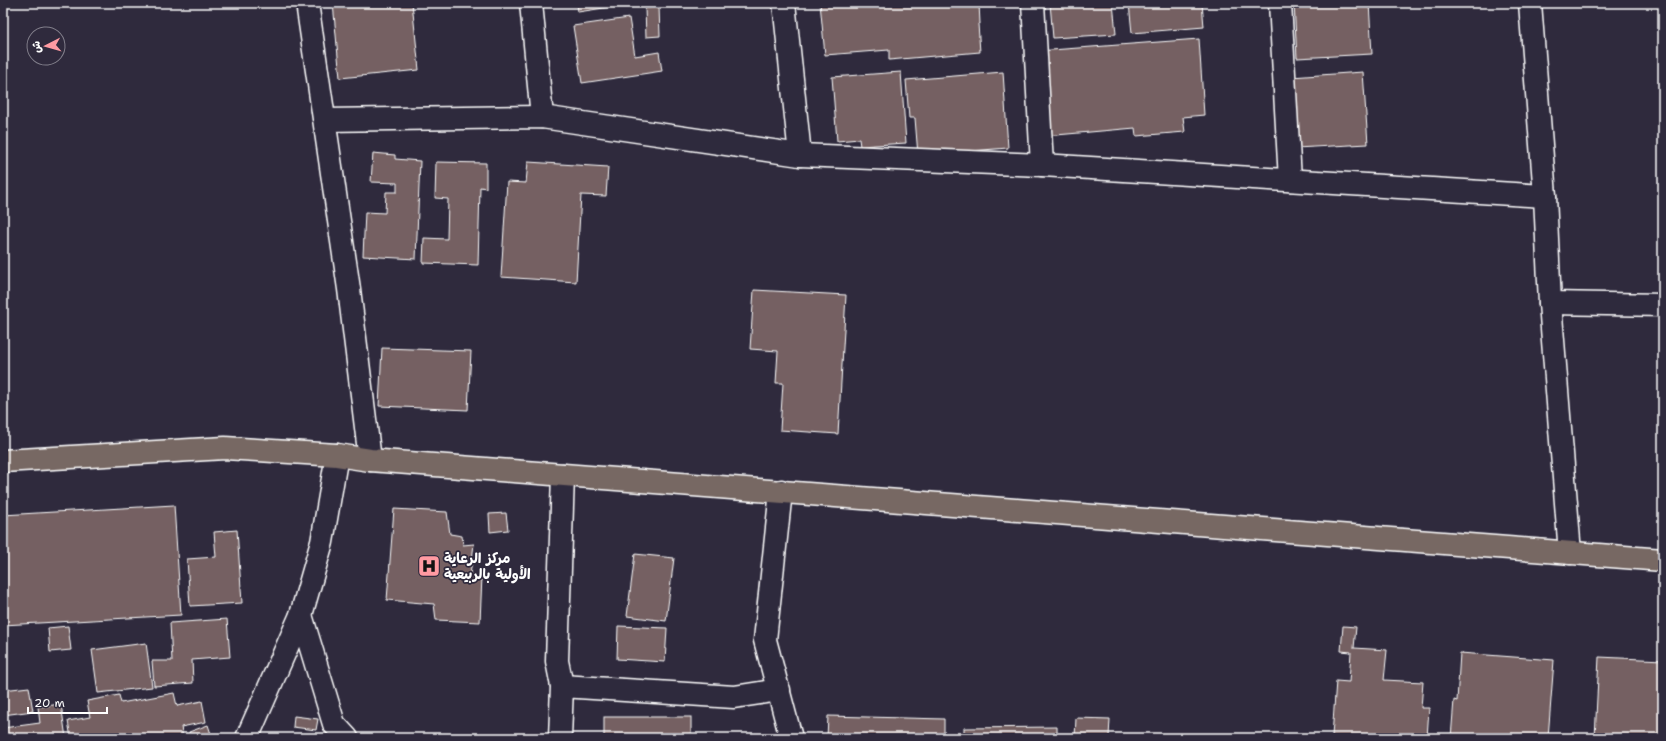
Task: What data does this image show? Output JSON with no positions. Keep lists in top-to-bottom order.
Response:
{
  "places": {
    "hospital": ["مركز الرعاية الأولية بالربيعية"]
  },
  "scale_bar": "20 m",
  "north": "left"
}
